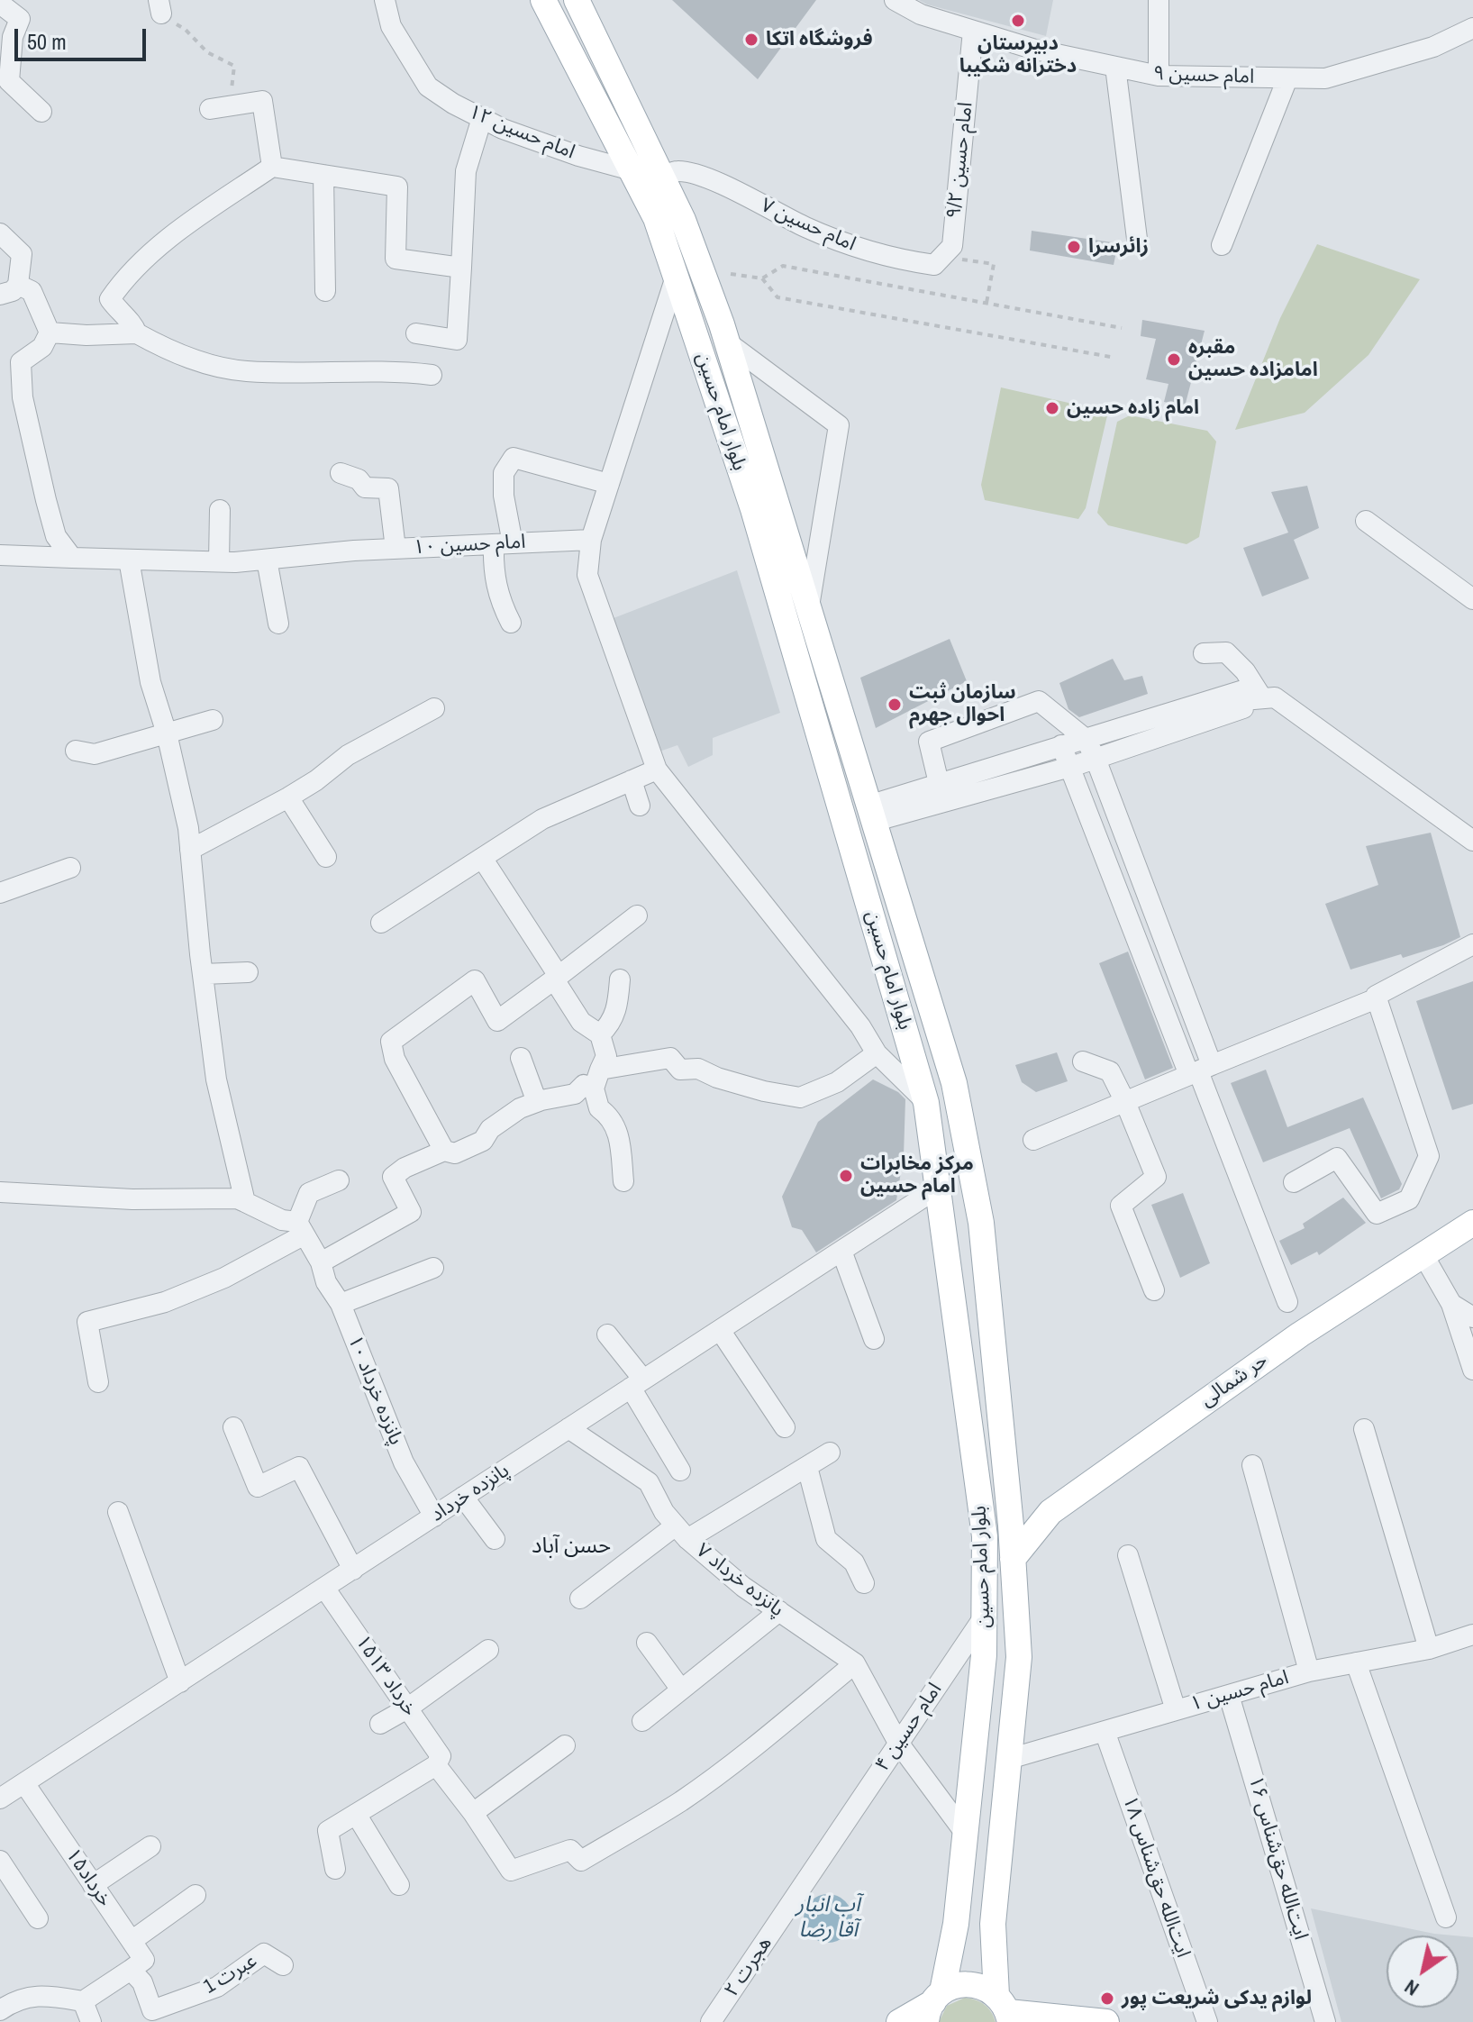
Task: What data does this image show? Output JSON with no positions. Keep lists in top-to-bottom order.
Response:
{
  "streets": {
    "main road": ["بلوار امام حسین", "حر شمالی"],
    "street": [
      "امام حسین ۹",
      "امام حسین ۱۲",
      "امام حسین ۹/۲",
      "امام حسین ۷",
      "امام حسین ۱۰",
      "پانزده خرداد ۱۰",
      "پانزده خرداد",
      "پانزده خرداد ۷",
      "۱۵خرداد ۱۳",
      "امام حسین ۱",
      "امام حسین ۴",
      "ایت‌الله حق‌شناس ۱۶",
      "ایت‌الله حق‌شناس ۱۸",
      "۱۵خرداد",
      "هجرت ۲",
      "عبرت 1"
    ]
  },
  "crossings": [
    ["امام حسین ۹", "امام حسین ۹/۲"],
    ["امام حسین ۱۲", "بلوار امام حسین"],
    ["امام حسین ۹/۲", "امام حسین ۷"],
    ["امام حسین ۷", "بلوار امام حسین"],
    ["بلوار امام حسین", "حر شمالی"],
    ["بلوار امام حسین", "پانزده خرداد"],
    ["بلوار امام حسین", "پانزده خرداد ۷"],
    ["بلوار امام حسین", "امام حسین ۱"],
    ["بلوار امام حسین", "امام حسین ۴"],
    ["پانزده خرداد ۱۰", "پانزده خرداد"],
    ["پانزده خرداد", "پانزده خرداد ۷"],
    ["پانزده خرداد", "۱۵خرداد ۱۳"],
    ["پانزده خرداد", "۱۵خرداد"],
    ["پانزده خرداد ۷", "امام حسین ۴"],
    ["امام حسین ۱", "ایت‌الله حق‌شناس ۱۶"],
    ["امام حسین ۱", "ایت‌الله حق‌شناس ۱۸"],
    ["امام حسین ۴", "هجرت ۲"]
  ],
  "districts": ["حسن آباد"],
  "water": ["آب انبار آقا رضا"],
  "places": [
    "دبیرستان دخترانه شکیبا",
    "فروشگاه اتکا",
    "زائرسرا",
    "مقبره امامزاده حسین",
    "امام زاده حسین",
    "سازمان ثبت احوال جهرم",
    "مرکز مخابرات امام حسین",
    "لوازم یدکی شریعت پور"
  ],
  "scale_bar": "50 m",
  "north": "bottom left"
}
